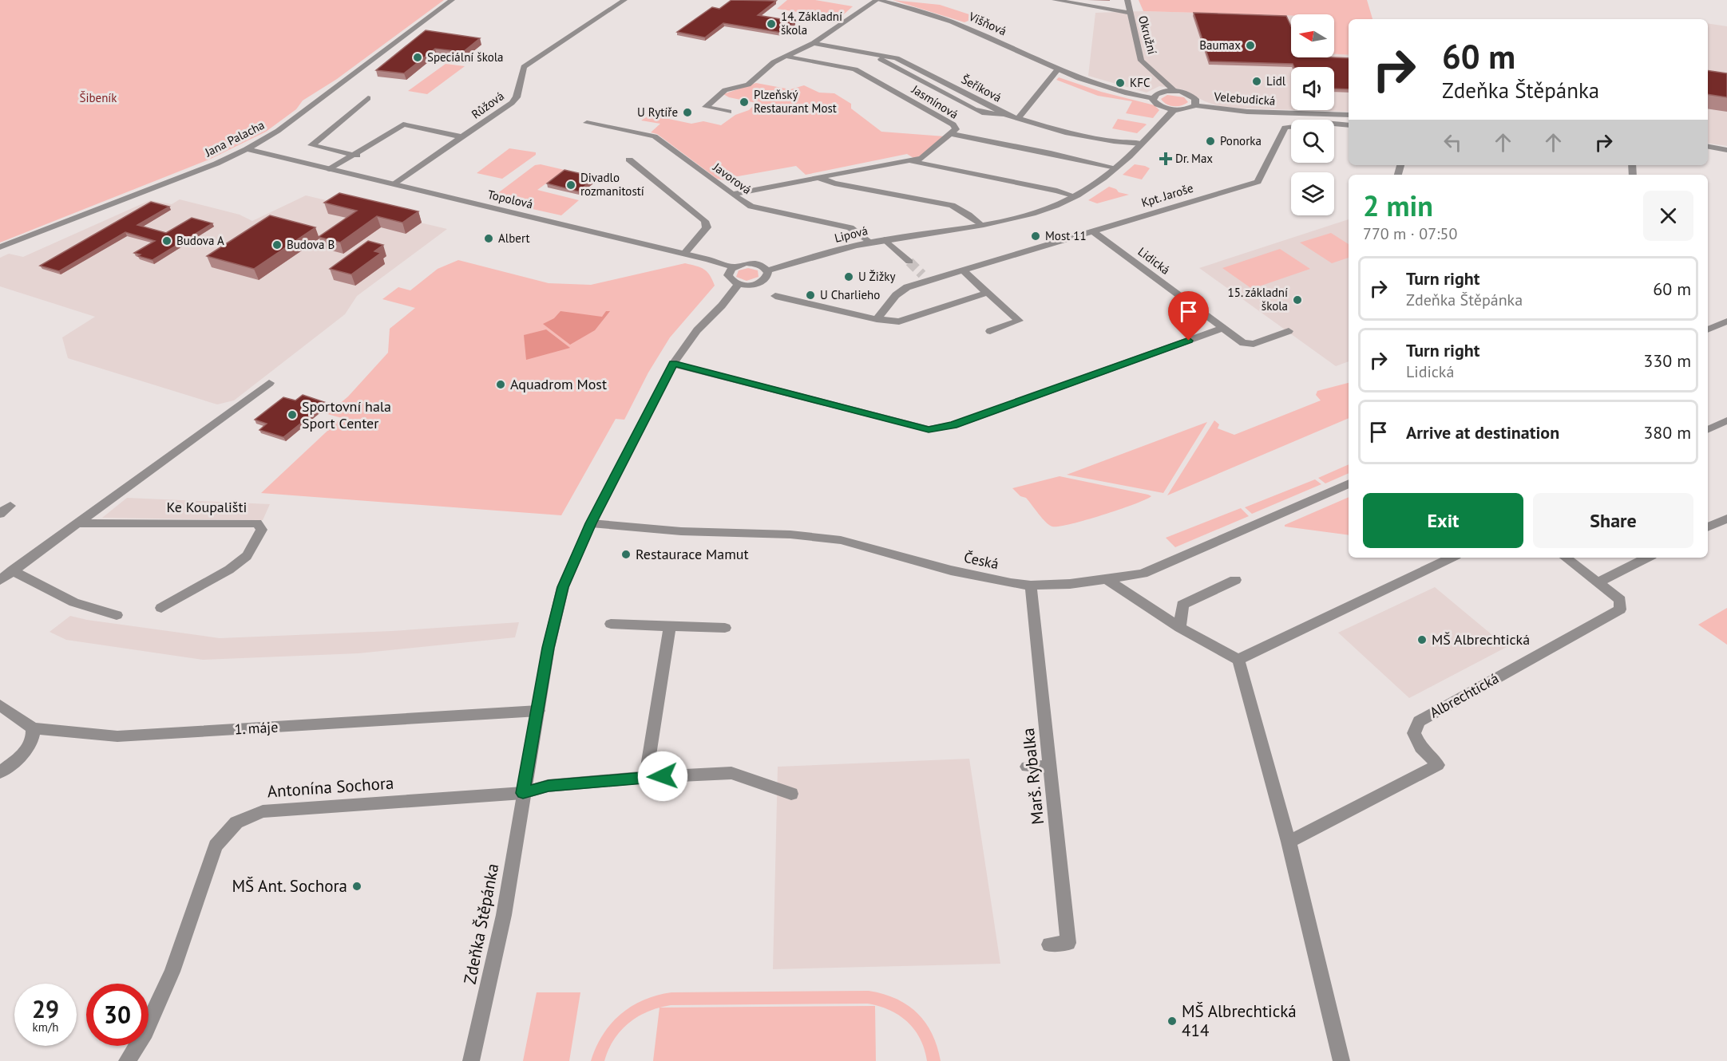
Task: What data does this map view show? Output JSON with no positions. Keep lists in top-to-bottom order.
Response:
{
  "streets": {
    "street": [
      "Višňová",
      "Okružní",
      "Šeříková",
      "Velebudická",
      "Jasmínová",
      "Růžová",
      "Jana Palacha",
      "Javorová",
      "Kpt. Jaroše",
      "Topolová",
      "Lipová",
      "Lidická",
      "Ke Koupališti",
      "Česká",
      "Albrechtická",
      "1. máje",
      "Marš. Rybalka",
      "Antonína Sochora",
      "Zdeňka Štěpánka"
    ]
  },
  "crossings": [
    ["Okružní", "Velebudická"],
    ["Šeříková", "Lipová"],
    ["Velebudická", "Lipová"],
    ["Jasmínová", "Javorová"],
    ["Růžová", "Topolová"],
    ["Jana Palacha", "Topolová"],
    ["Javorová", "Lipová"],
    ["Kpt. Jaroše", "Lidická"],
    ["Topolová", "Lipová"],
    ["Lipová", "Zdeňka Štěpánka"],
    ["Česká", "Marš. Rybalka"],
    ["Česká", "Zdeňka Štěpánka"],
    ["1. máje", "Zdeňka Štěpánka"],
    ["Antonína Sochora", "Zdeňka Štěpánka"]
  ],
  "parks": ["Šibeník"],
  "places": {
    "other": [
      "14. Základní škola",
      "Baumax",
      "Speciální škola",
      "Lidl",
      "KFC",
      "Plzeňský Restaurant Most",
      "U Rytíře",
      "Ponorka",
      "Divadlo rozmanitostí",
      "Most 11",
      "Albert",
      "Budova A",
      "Budova B",
      "U Žižky",
      "U Charlieho",
      "15. základní škola",
      "Aquadrom Most",
      "Sportovní hala Sport Center",
      "Restaurace Mamut",
      "MŠ Albrechtická",
      "MŠ Ant. Sochora",
      "MŠ Albrechtická 414"
    ],
    "health": ["Dr. Max"]
  },
  "north": "left",
  "page": {
    "turn": ["60 m", "Zdeňka Štěpánka"],
    "heading": ["2 min", "770 m · 07:50"],
    "list": [
      {
        "name": "Turn right",
        "note": "Zdeňka Štěpánka",
        "value": "60 m"
      },
      {
        "name": "Turn right",
        "note": "Lidická",
        "value": "330 m"
      },
      {
        "name": "Arrive at destination",
        "value": "380 m"
      }
    ],
    "buttons": ["Exit", "Share"],
    "speed": "29 km/h",
    "limit": "30"
  }
}
